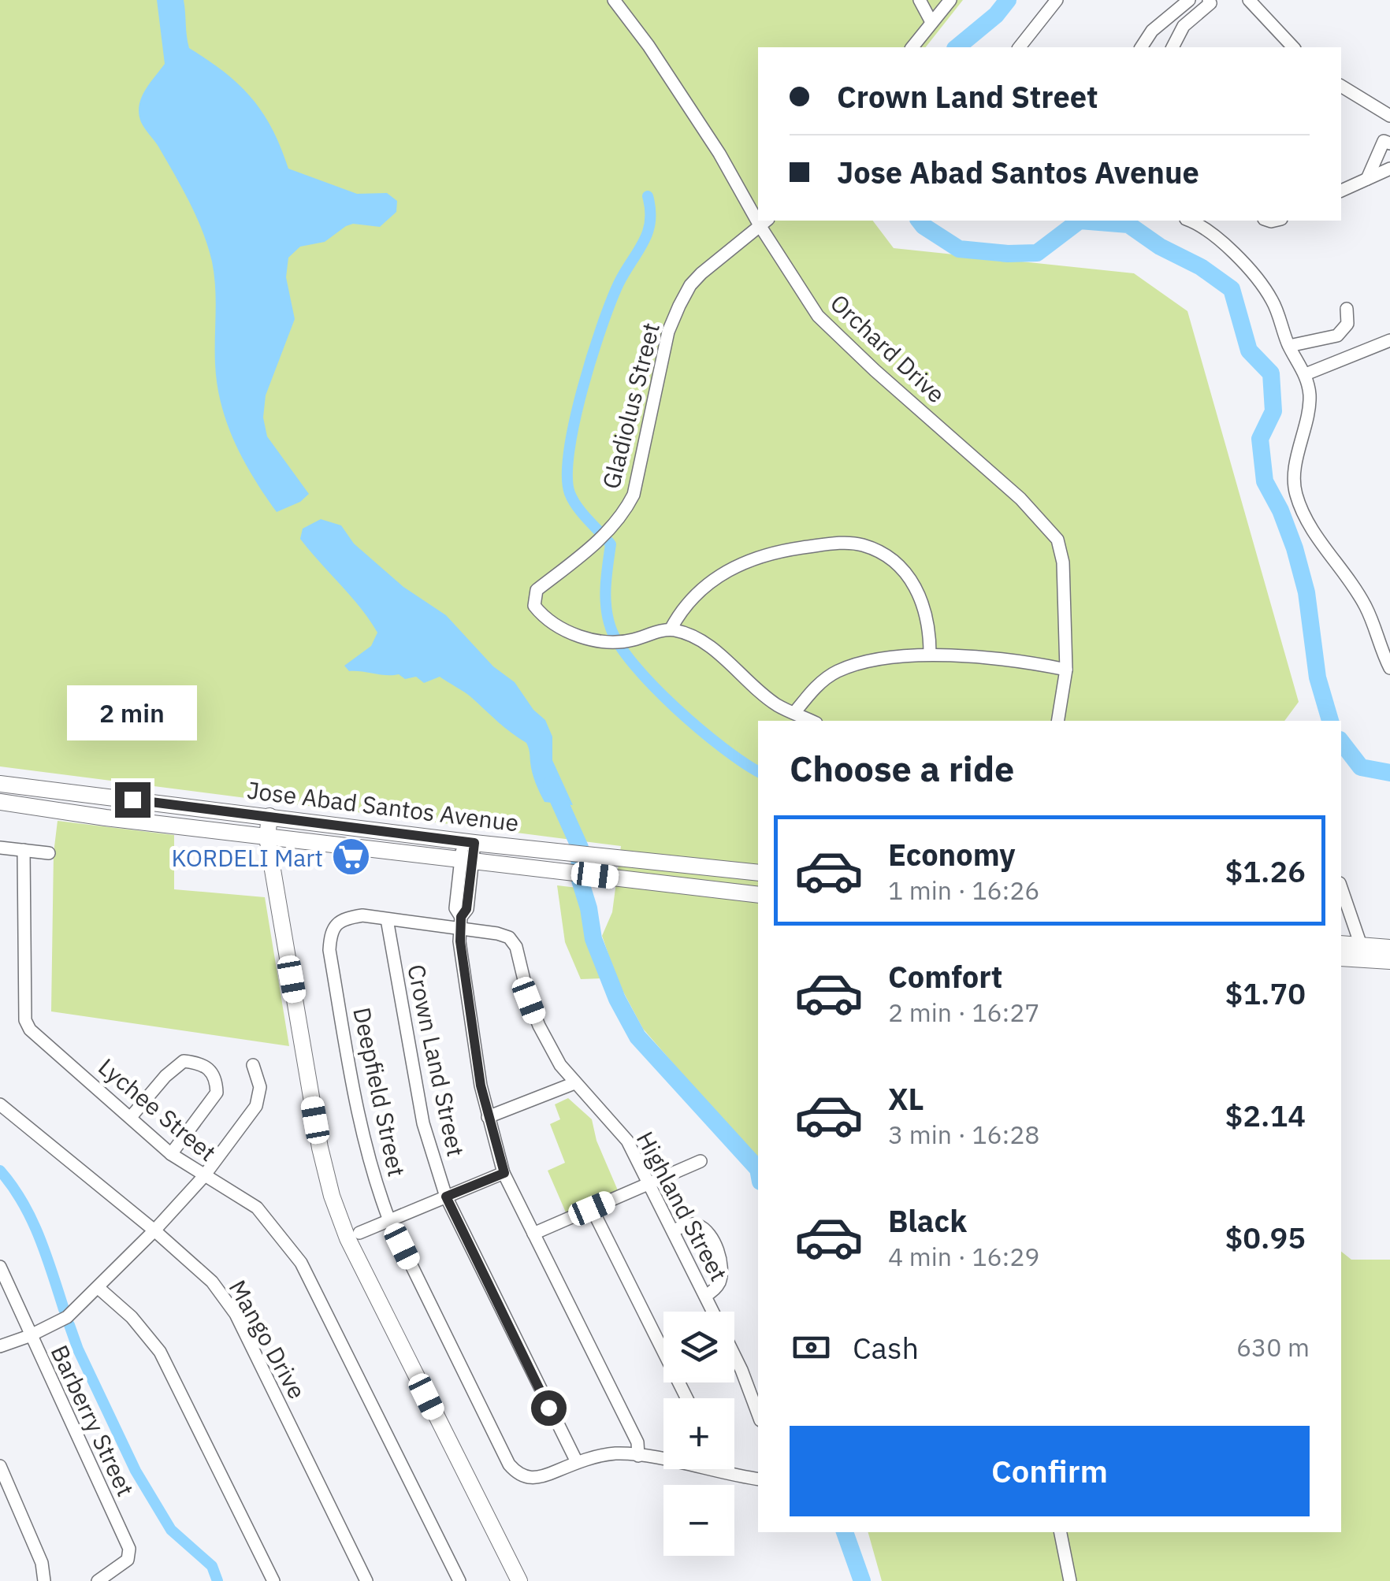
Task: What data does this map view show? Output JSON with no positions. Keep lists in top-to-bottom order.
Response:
{
  "streets": {
    "main road": ["Jose Abad Santos Avenue"],
    "street": [
      "Orchard Drive",
      "Gladiolus Street",
      "Crown Land Street",
      "Deepfield Street",
      "Lychee Street",
      "Highland Street",
      "Mango Drive",
      "Barberry Street"
    ]
  },
  "crossings": [
    ["Orchard Drive", "Gladiolus Street"],
    ["Crown Land Street", "Deepfield Street"]
  ],
  "places": {
    "supermarket": ["KORDELI Mart"]
  },
  "page": {
    "banner": ["Crown Land Street", "Jose Abad Santos Avenue"],
    "bubble": "2 min",
    "heading": "Choose a ride",
    "list": [
      {
        "name": "Economy",
        "note": "1 min · 16:26",
        "value": "$1.26"
      },
      {
        "name": "Comfort",
        "note": "2 min · 16:27",
        "value": "$1.70"
      },
      {
        "name": "XL",
        "note": "3 min · 16:28",
        "value": "$2.14"
      },
      {
        "name": "Black",
        "note": "4 min · 16:29",
        "value": "$0.95"
      }
    ],
    "pay": ["Cash", "630 m"],
    "map_buttons": ["+", "−"],
    "buttons": "Confirm"
  }
}
